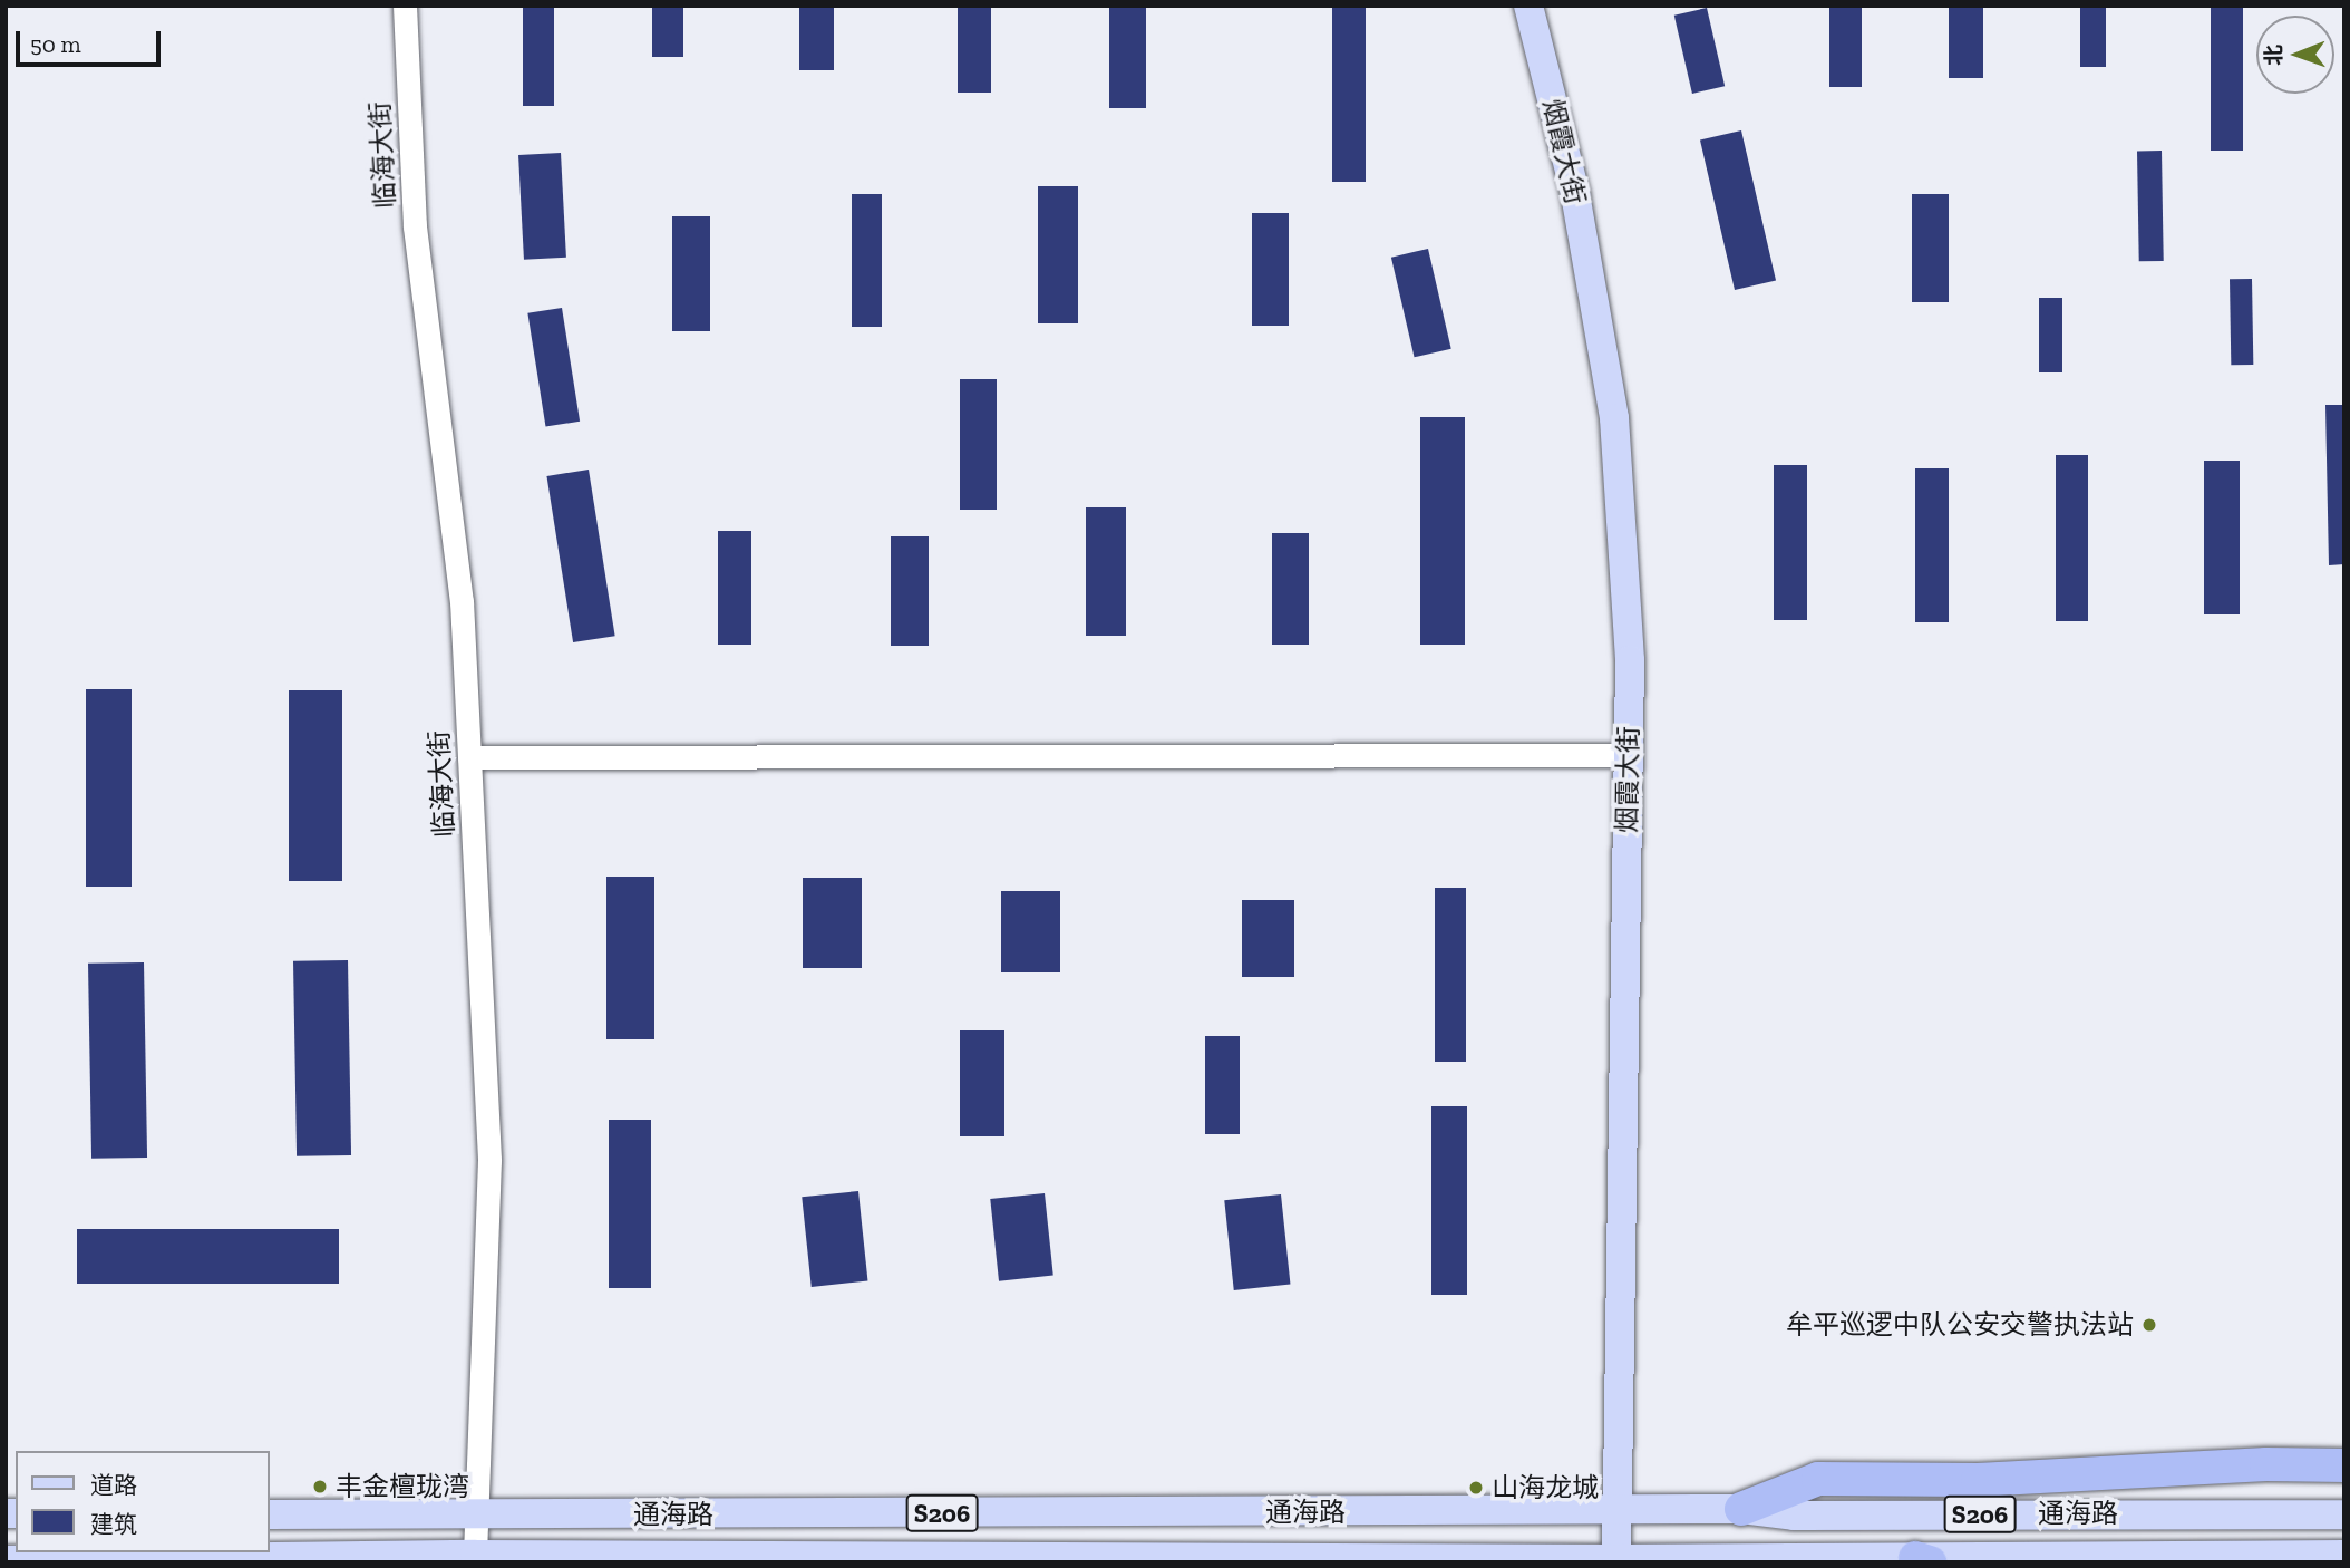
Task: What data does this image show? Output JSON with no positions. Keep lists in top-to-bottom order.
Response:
{
  "streets": {
    "main road": ["烟霞大街", "通海路", "S206"],
    "street": ["临海大街"]
  },
  "crossings": [
    ["烟霞大街", "通海路"],
    ["临海大街", "通海路"]
  ],
  "places": ["牟平巡逻中队公安交警执法站", "丰金檀珑湾", "山海龙城"],
  "legend": ["道路", "建筑"],
  "scale_bar": "50 m",
  "north": "left"
}
